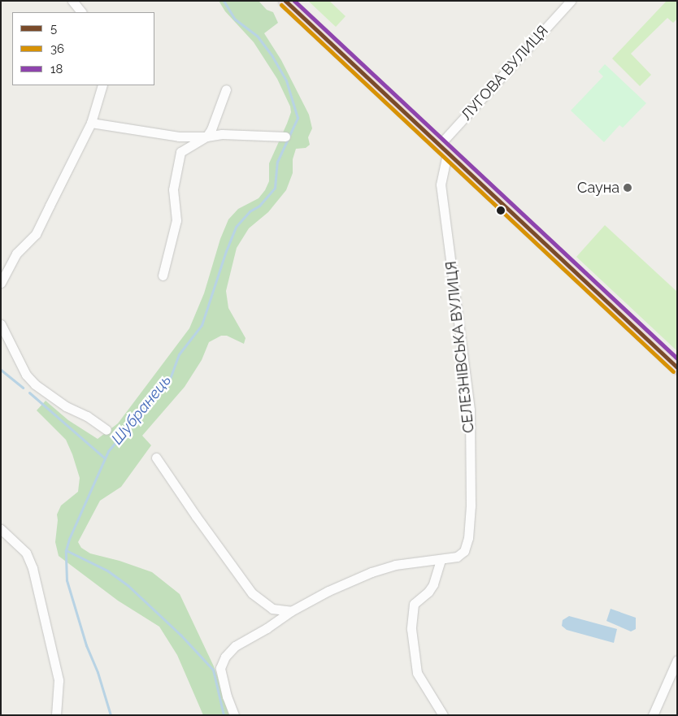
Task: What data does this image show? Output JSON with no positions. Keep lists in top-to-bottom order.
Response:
{
  "streets": {
    "street": ["ЛУГОВА ВУЛИЦЯ", "СЕЛЕЗНІВСЬКА ВУЛИЦЯ"]
  },
  "crossings": [
    ["ЛУГОВА ВУЛИЦЯ", "СЕЛЕЗНІВСЬКА ВУЛИЦЯ"]
  ],
  "water": ["Шубранець"],
  "places": ["Сауна"],
  "lines": ["transit line 5", "transit line 18", "transit line 36"],
  "legend": ["5", "36", "18"]
}
